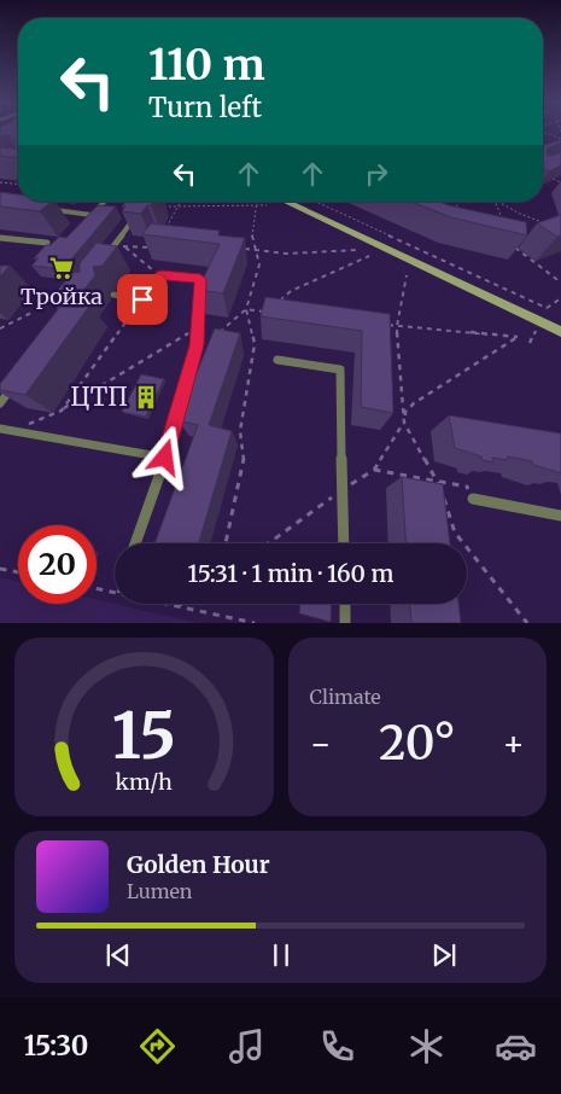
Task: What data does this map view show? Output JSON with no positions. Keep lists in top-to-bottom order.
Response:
{
  "places": {
    "supermarket": ["Тройка"],
    "building": ["ЦТП"]
  },
  "page": {
    "turn": ["110 m", "Turn left"],
    "limit": "20",
    "trip": "15:31 · 1 min · 160 m",
    "tile": "Climate",
    "heat": ["−", "20°", "+"],
    "song": ["Golden Hour", "Lumen"],
    "tabs": "15:30",
    "gauge": ["15", "km/h"]
  }
}
